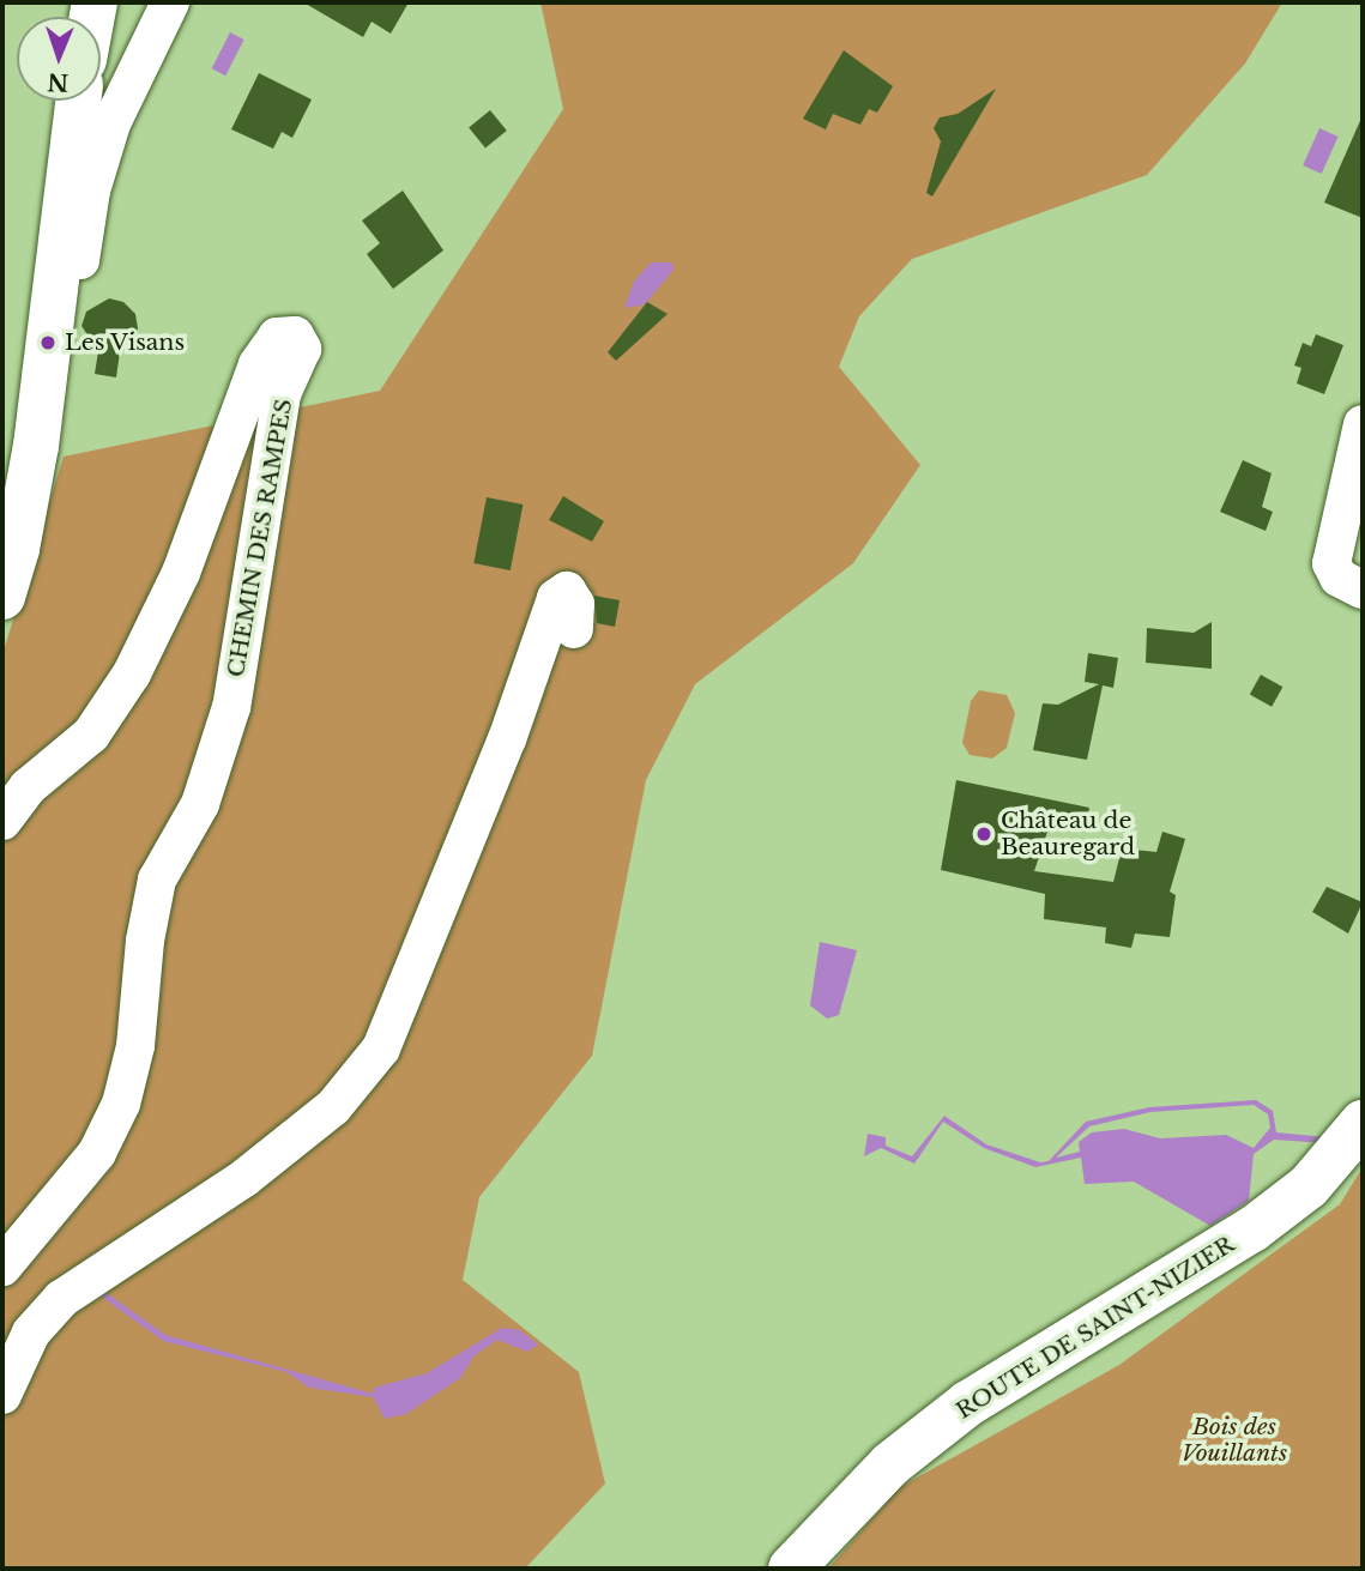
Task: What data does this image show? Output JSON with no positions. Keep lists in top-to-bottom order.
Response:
{
  "streets": {
    "main road": ["ROUTE DE SAINT-NIZIER"],
    "street": ["CHEMIN DES RAMPES"]
  },
  "parks": ["Bois des Vouillants"],
  "places": ["Les Visans", "Château de Beauregard"],
  "north": "bottom"
}
